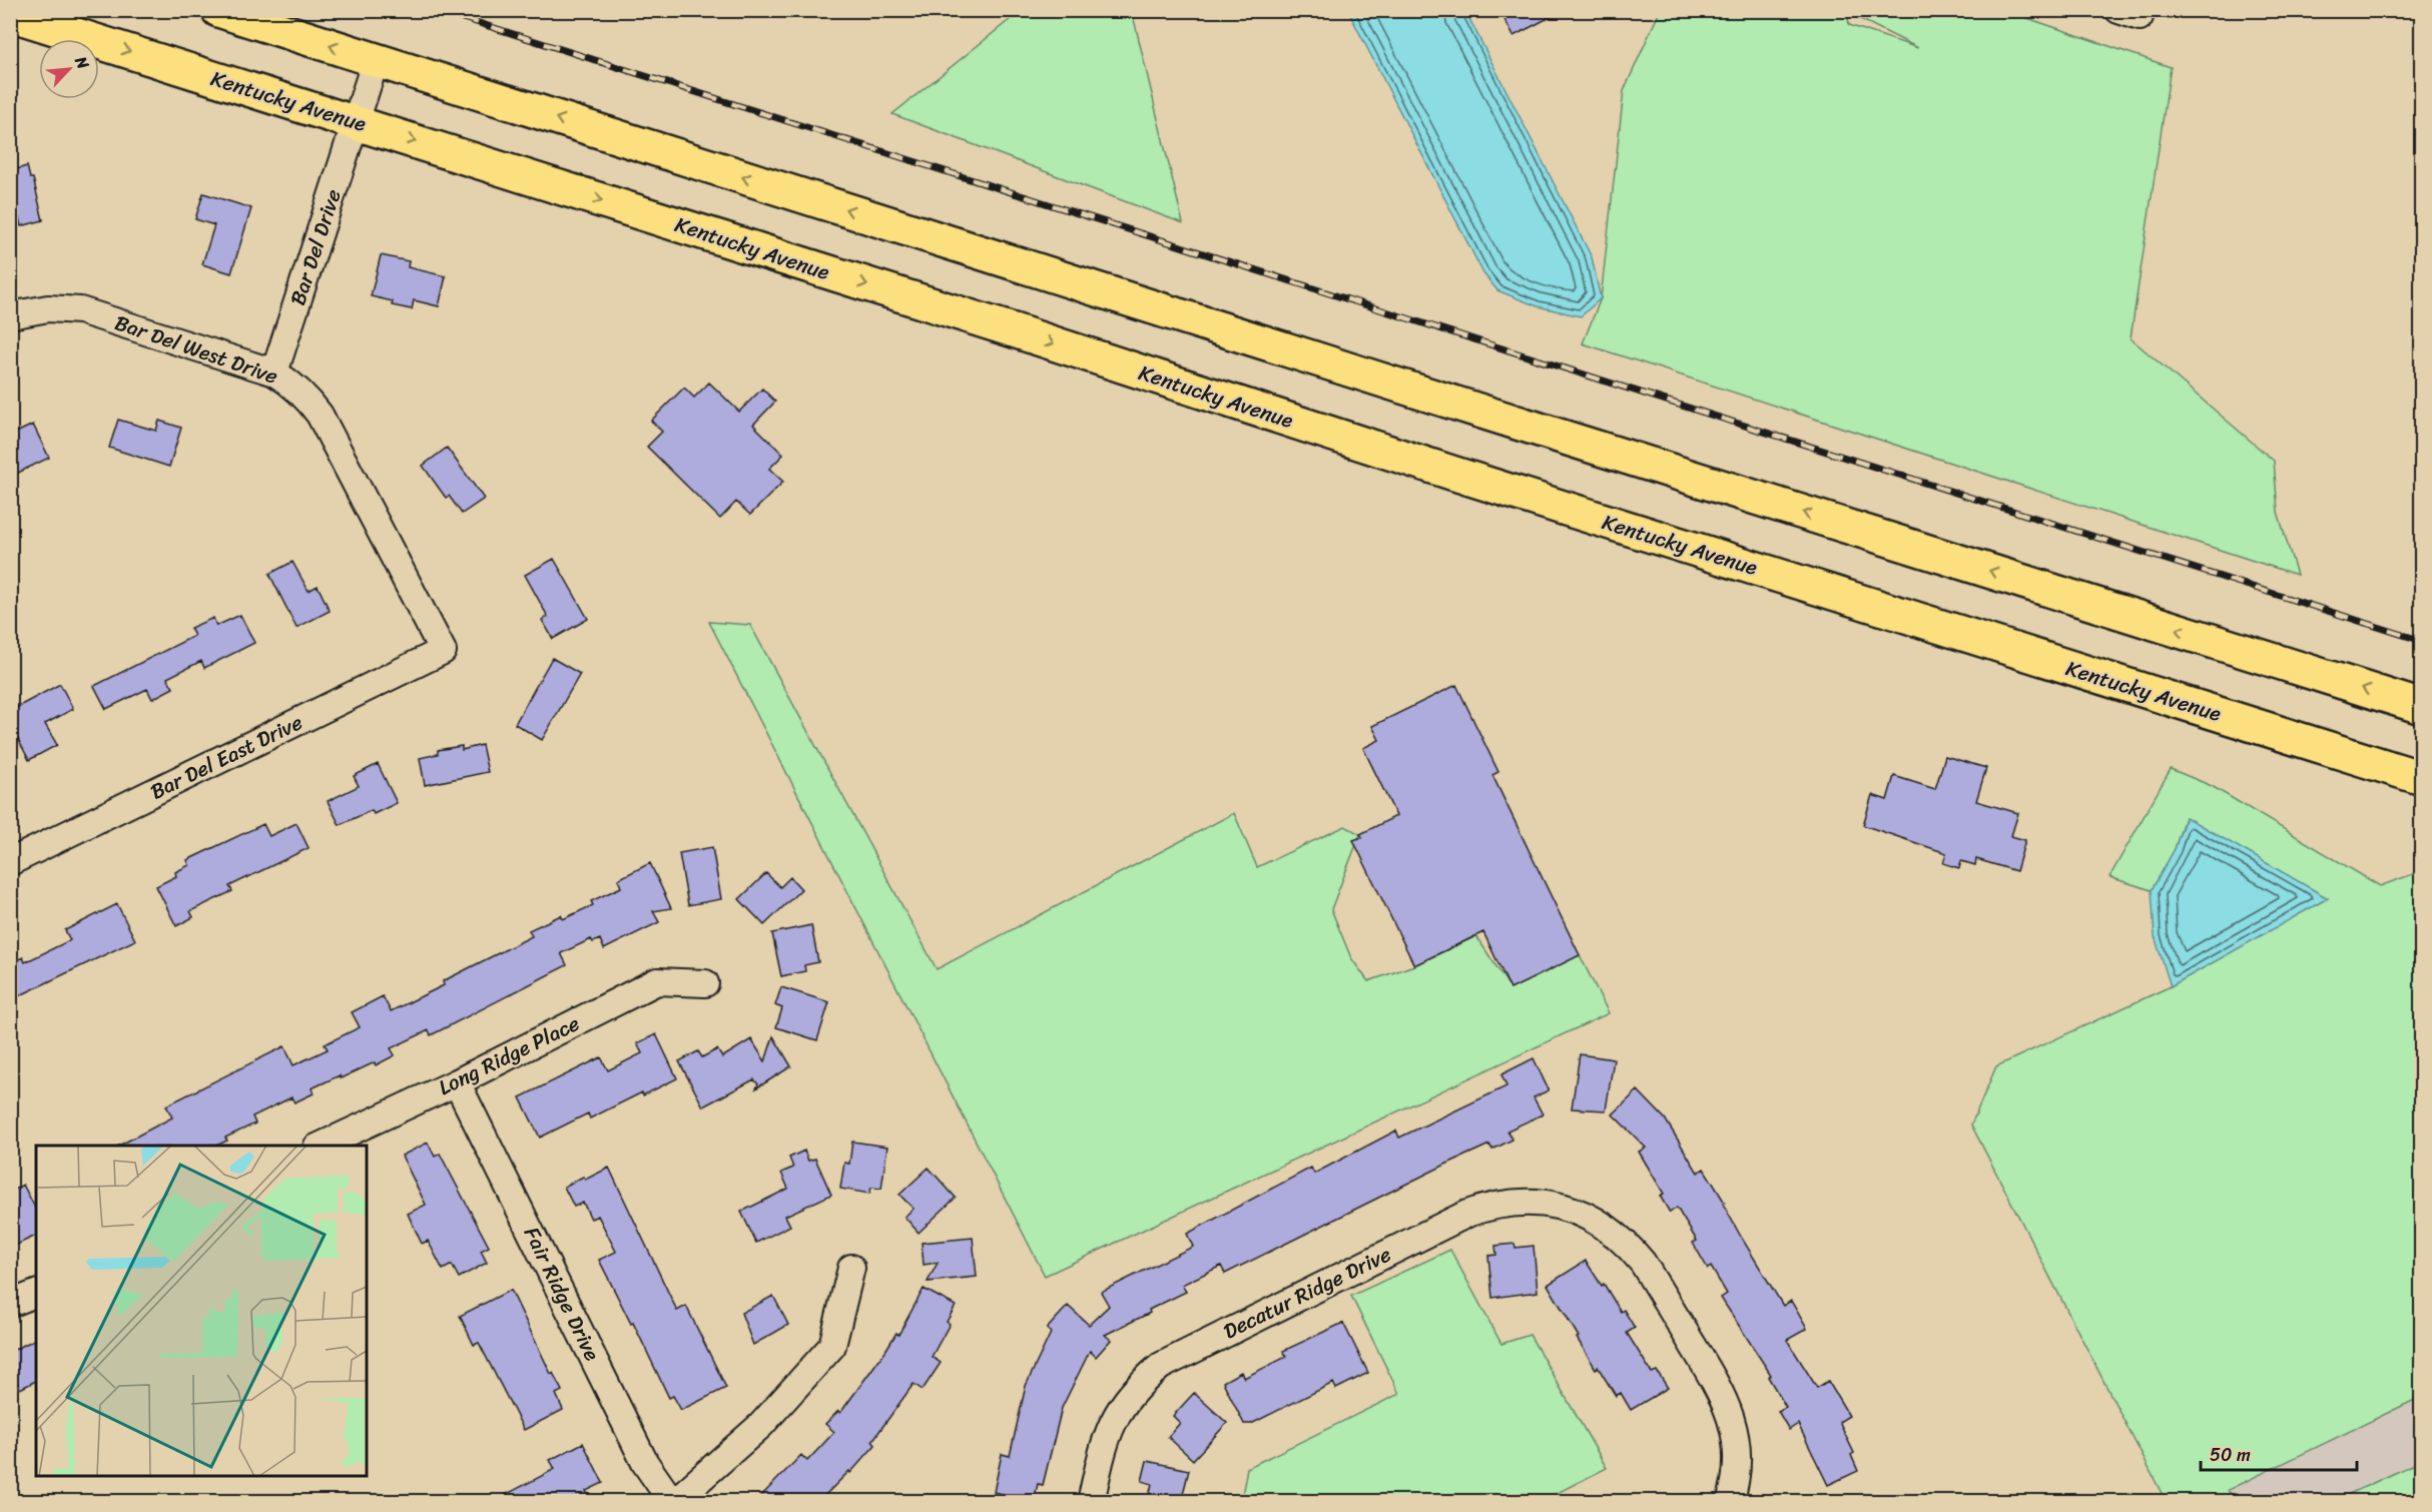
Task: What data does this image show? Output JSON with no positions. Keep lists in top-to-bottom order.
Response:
{
  "streets": {
    "main road": ["Kentucky Avenue"],
    "street": [
      "Bar Del Drive",
      "Bar Del West Drive",
      "Bar Del East Drive",
      "Long Ridge Place",
      "Decatur Ridge Drive",
      "Fair Ridge Drive"
    ]
  },
  "crossings": [
    ["Kentucky Avenue", "Bar Del Drive"],
    ["Bar Del Drive", "Bar Del West Drive"],
    ["Bar Del West Drive", "Bar Del East Drive"],
    ["Long Ridge Place", "Fair Ridge Drive"]
  ],
  "scale_bar": "50 m",
  "north": "top right"
}
